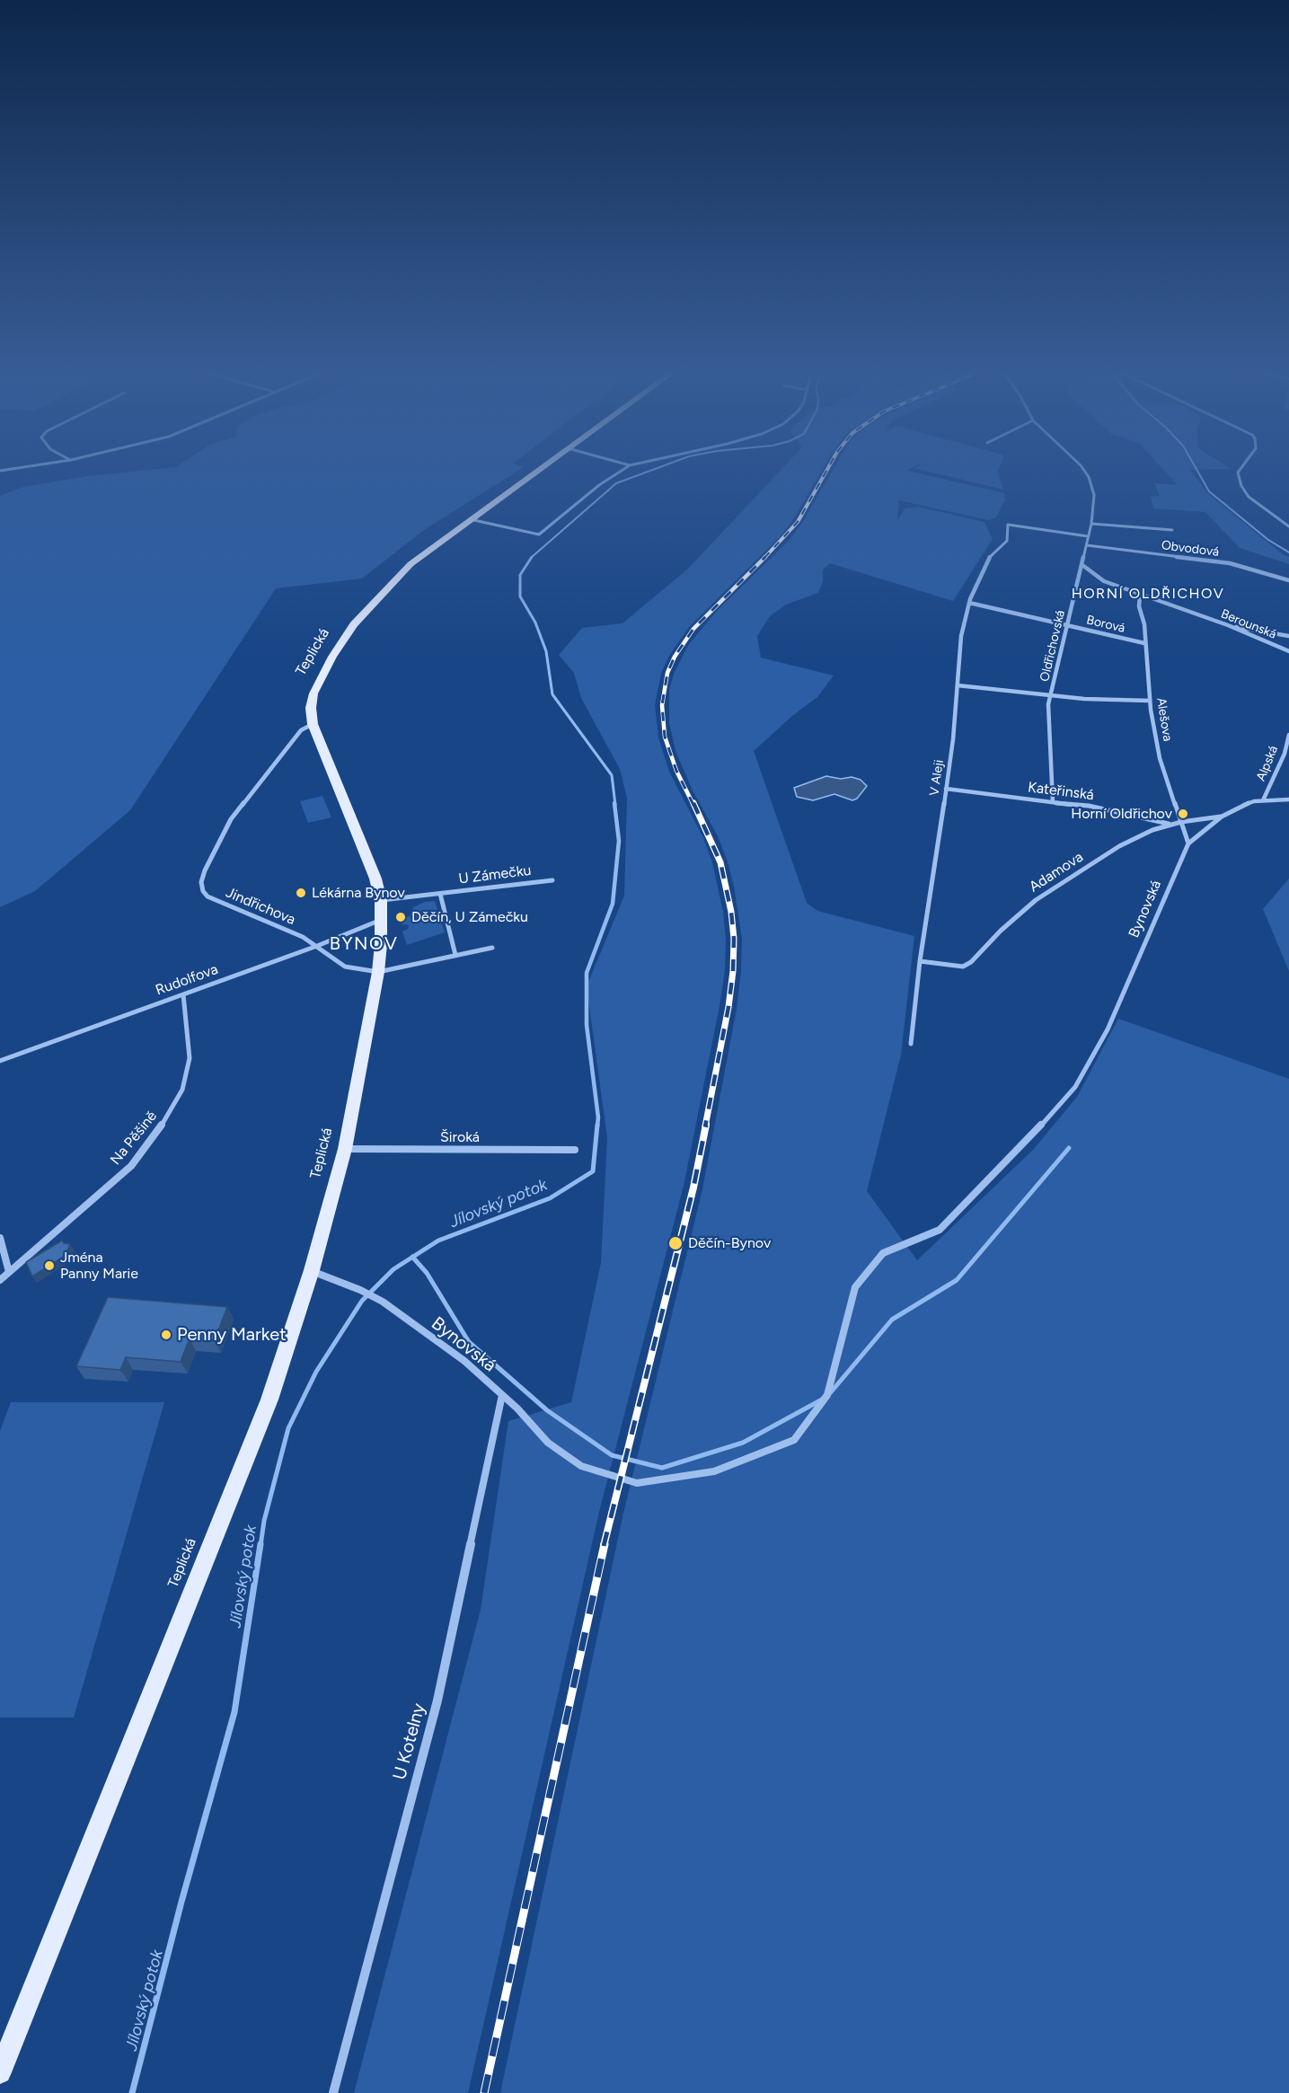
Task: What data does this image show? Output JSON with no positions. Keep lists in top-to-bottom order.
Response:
{
  "streets": {
    "main road": ["Teplická"],
    "street": [
      "Obvodová",
      "Borová",
      "Berounská",
      "Oldřichovská",
      "Alešova",
      "Alpská",
      "V Aleji",
      "Kateřinská",
      "Adamova",
      "U Zámečku",
      "Jindřichova",
      "Bynovská",
      "Rudolfova",
      "Široká",
      "Na Pěšině",
      "U Kotelny"
    ]
  },
  "crossings": [
    ["Obvodová", "Oldřichovská"],
    ["Borová", "Oldřichovská"],
    ["Borová", "Alešova"],
    ["Borová", "V Aleji"],
    ["Berounská", "Oldřichovská"],
    ["Berounská", "Alešova"],
    ["Oldřichovská", "V Aleji"],
    ["Oldřichovská", "Kateřinská"],
    ["Teplická", "U Zámečku"],
    ["Teplická", "Jindřichova"],
    ["Teplická", "Bynovská"],
    ["Teplická", "Rudolfova"],
    ["Teplická", "Široká"],
    ["Alešova", "Adamova"],
    ["Alešova", "Bynovská"],
    ["Alpská", "Bynovská"],
    ["V Aleji", "Kateřinská"],
    ["V Aleji", "Adamova"],
    ["Kateřinská", "Adamova"],
    ["Adamova", "Bynovská"],
    ["Jindřichova", "Rudolfova"],
    ["Bynovská", "U Kotelny"],
    ["Rudolfova", "Na Pěšině"]
  ],
  "districts": ["HORNÍ OLDŘICHOV", "BYNOV"],
  "water": ["Jílovský potok"],
  "places": [
    "Horní Oldřichov",
    "Lékárna Bynov",
    "Děčín, U Zámečku",
    "Děčín-Bynov",
    "Jména Panny Marie",
    "Penny Market"
  ]
}
